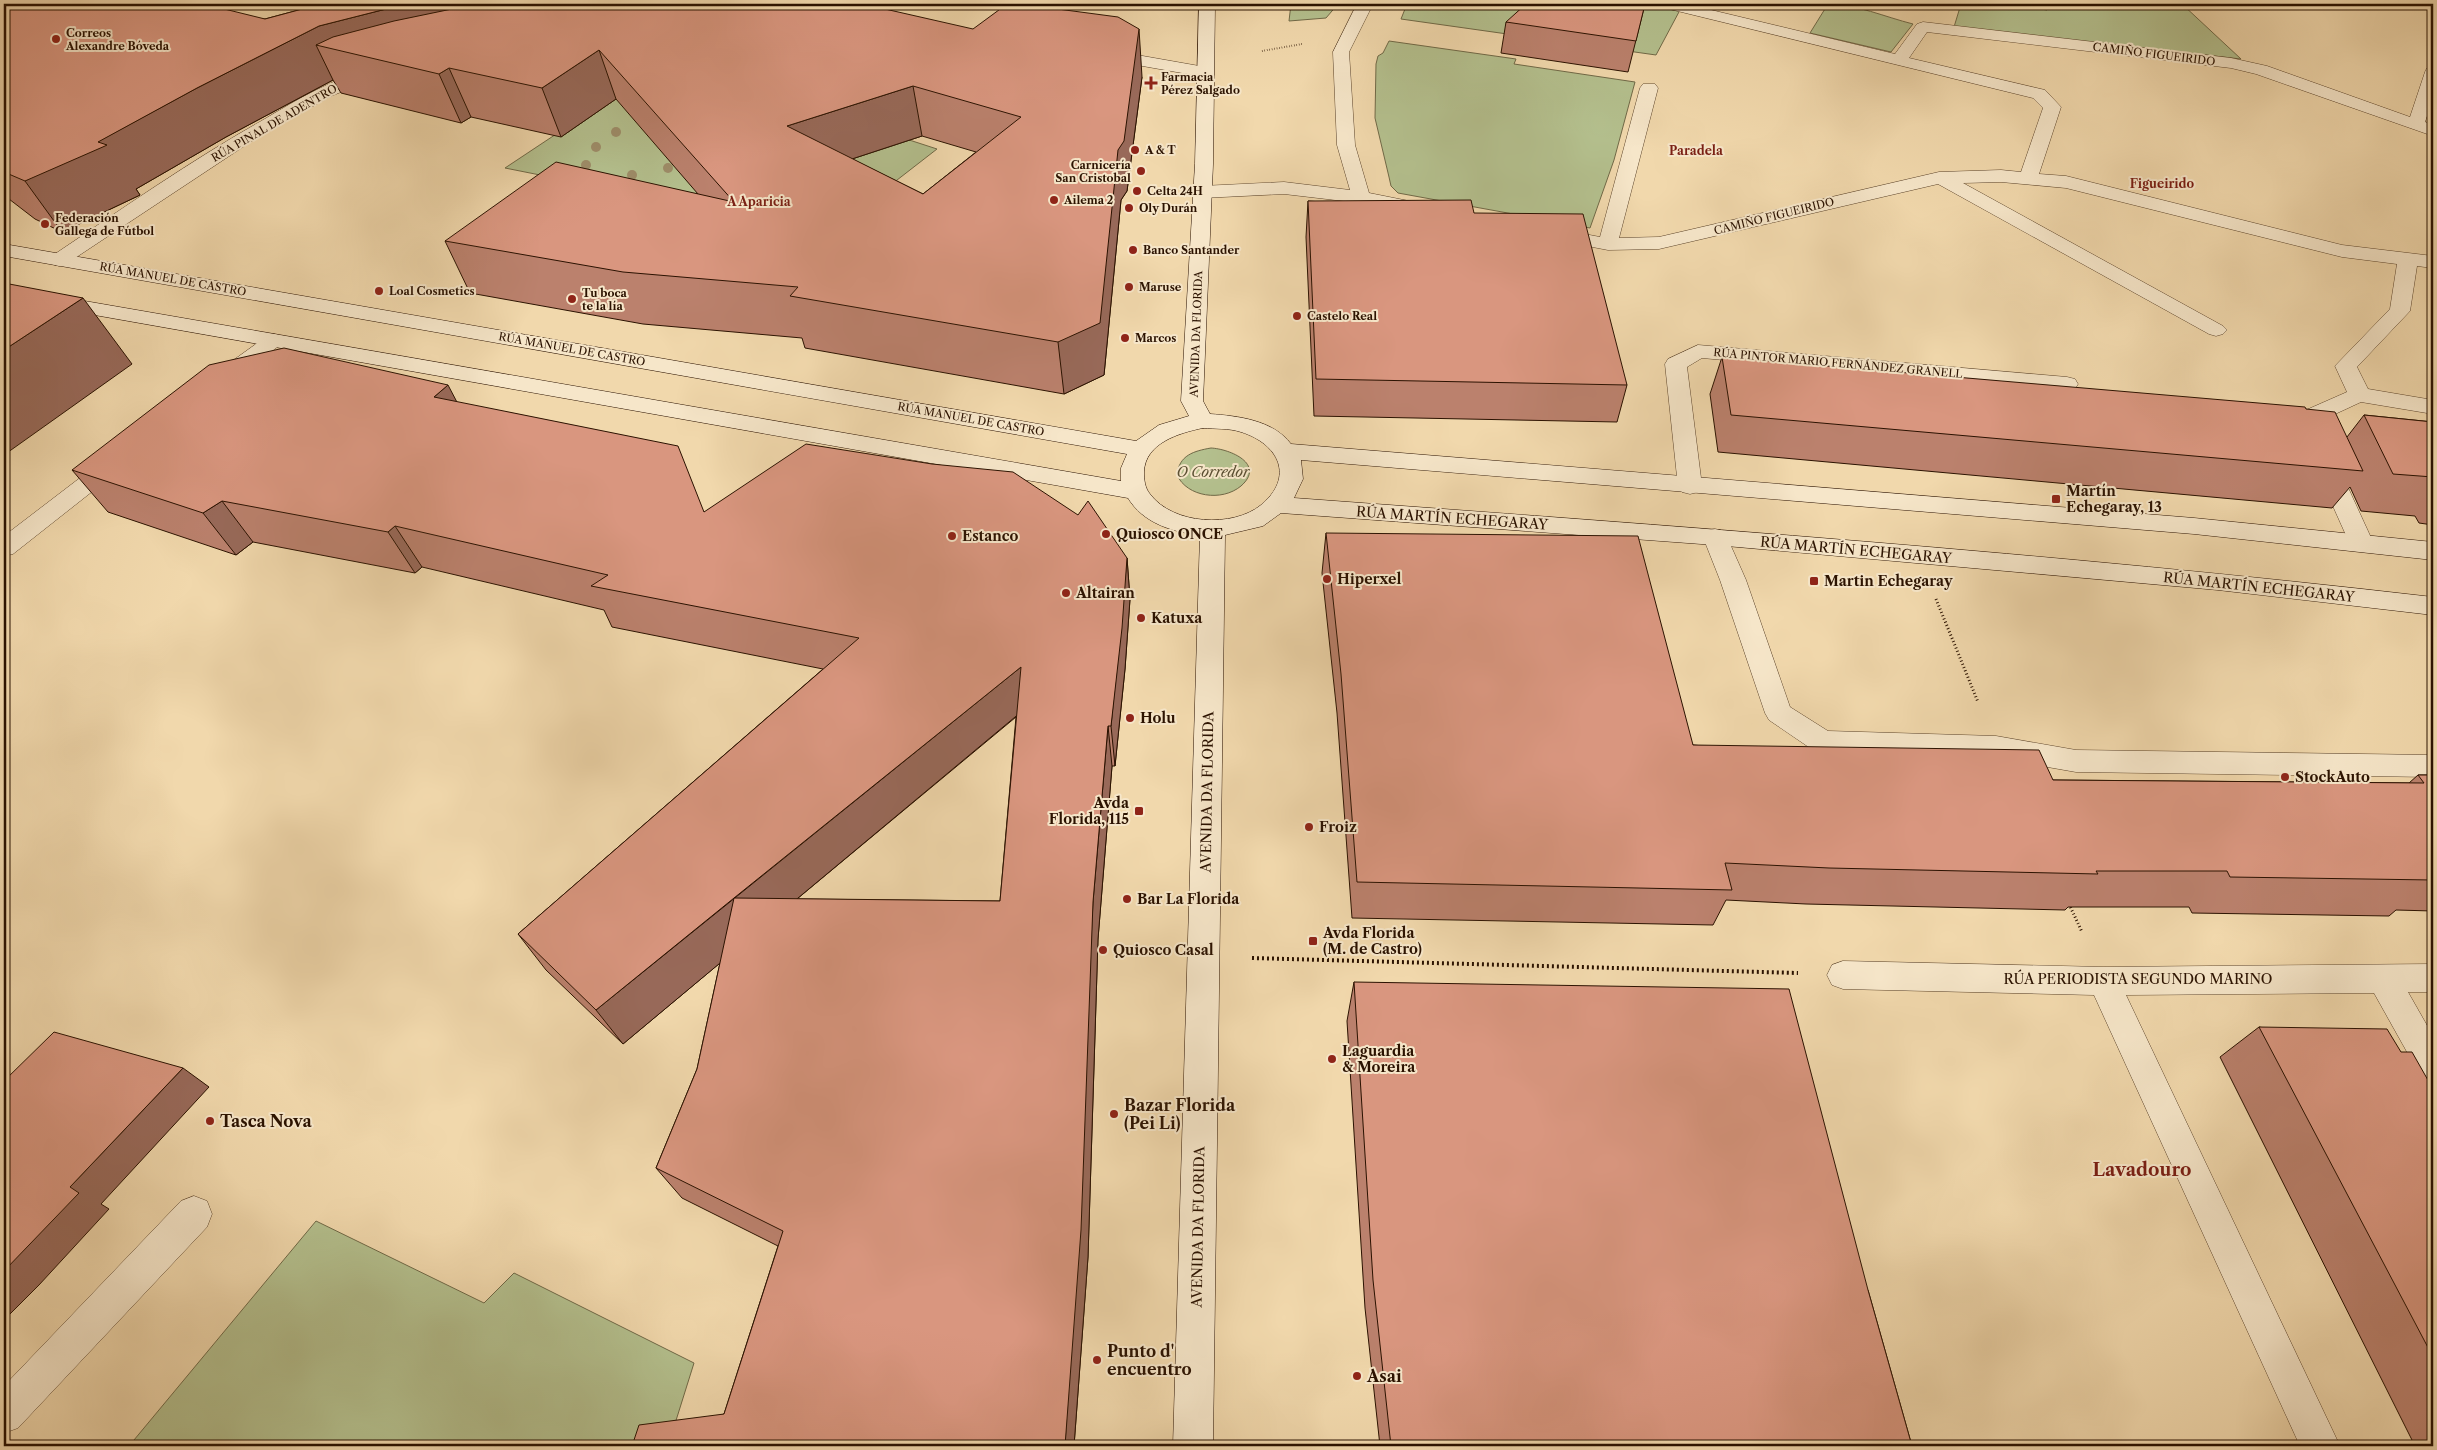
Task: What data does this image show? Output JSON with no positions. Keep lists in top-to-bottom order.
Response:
{
  "streets": {
    "street": [
      "CAMIÑO FIGUEIRIDO",
      "RÚA PINAL DE ADENTRO",
      "RÚA MANUEL DE CASTRO",
      "AVENIDA DA FLORIDA",
      "RÚA PINTOR MARIO FERNÁNDEZ GRANELL",
      "RÚA MARTÍN ECHEGARAY",
      "RÚA PERIODISTA SEGUNDO MARINO"
    ]
  },
  "crossings": [
    ["RÚA PINAL DE ADENTRO", "RÚA MANUEL DE CASTRO"],
    ["RÚA MANUEL DE CASTRO", "AVENIDA DA FLORIDA"],
    ["RÚA MANUEL DE CASTRO", "RÚA MARTÍN ECHEGARAY"],
    ["AVENIDA DA FLORIDA", "RÚA MARTÍN ECHEGARAY"]
  ],
  "districts": [
    "Paradela",
    "Figueirido",
    "A Aparicia",
    "Lavadouro"
  ],
  "parks": ["O Corredor"],
  "places": {
    "other": [
      "Correos Alexandre Bóveda",
      "A & T",
      "Carnicería San Cristobal",
      "Celta 24H",
      "Ailema 2",
      "Oly Durán",
      "Federación Gallega de Fútbol",
      "Banco Santander",
      "Maruse",
      "Loal Cosmetics",
      "Tu boca te la lía",
      "Castelo Real",
      "Marcos",
      "Quiosco ONCE",
      "Estanco",
      "Hiperxel",
      "Altairan",
      "Katuxa",
      "Holu",
      "StockAuto",
      "Froiz",
      "Bar La Florida",
      "Quiosco Casal",
      "Laguardia & Moreira",
      "Bazar Florida (Pei Li)",
      "Tasca Nova",
      "Punto d' encuentro",
      "Asai"
    ],
    "health": ["Farmacia Pérez Salgado"],
    "transit": [
      "Martín Echegaray, 13",
      "Martin Echegaray",
      "Avda Florida, 115",
      "Avda Florida (M. de Castro)"
    ]
  }
}
